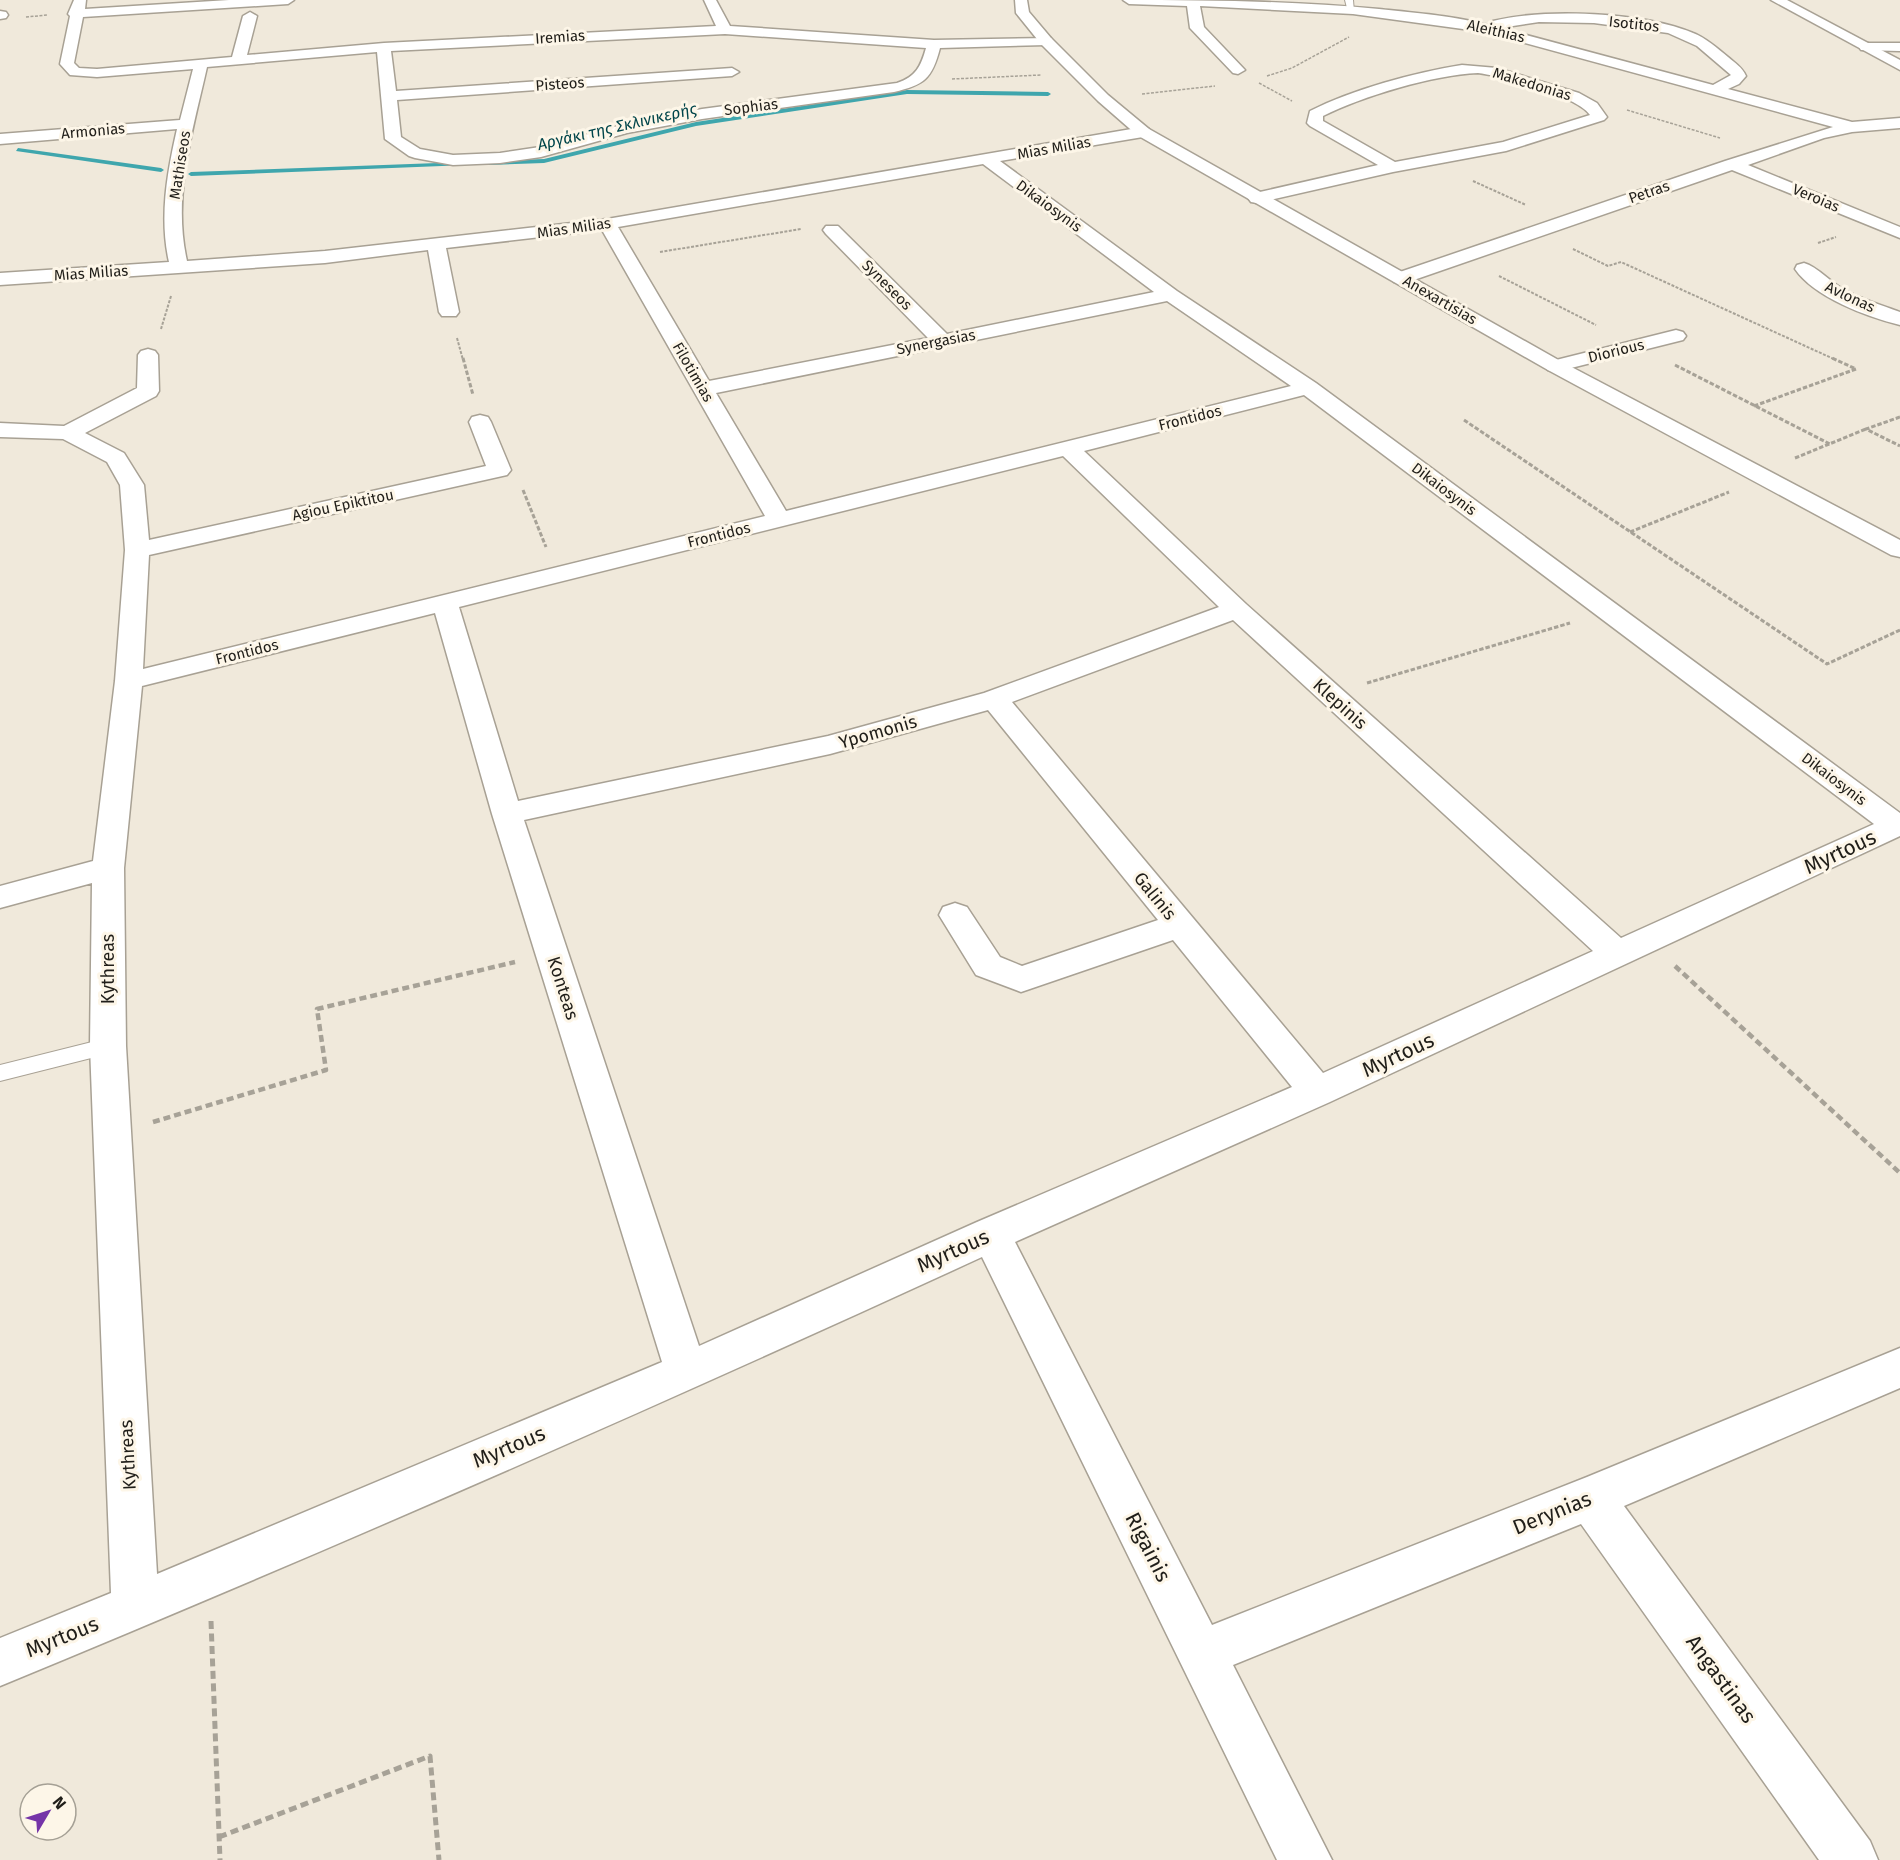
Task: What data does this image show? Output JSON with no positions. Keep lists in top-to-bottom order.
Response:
{
  "streets": {
    "street": [
      "Isotitos",
      "Aleithias",
      "Iremias",
      "Pisteos",
      "Makedonias",
      "Sophias",
      "Armonias",
      "Mias Milias",
      "Mathiseos",
      "Petras",
      "Veroias",
      "Dikaiosynis",
      "Syneseos",
      "Avlonas",
      "Anexartisias",
      "Synergasias",
      "Diorious",
      "Filotimias",
      "Frontidos",
      "Agiou Epiktitou",
      "Klepinis",
      "Ypomonis",
      "Myrtous",
      "Galinis",
      "Kythreas",
      "Konteas",
      "Derynias",
      "Rigainis",
      "Angastinas"
    ]
  },
  "crossings": [
    ["Isotitos", "Aleithias"],
    ["Aleithias", "Petras"],
    ["Iremias", "Sophias"],
    ["Iremias", "Mathiseos"],
    ["Iremias", "Anexartisias"],
    ["Pisteos", "Sophias"],
    ["Makedonias", "Anexartisias"],
    ["Armonias", "Mathiseos"],
    ["Mias Milias", "Mathiseos"],
    ["Mias Milias", "Dikaiosynis"],
    ["Mias Milias", "Anexartisias"],
    ["Mias Milias", "Filotimias"],
    ["Petras", "Veroias"],
    ["Petras", "Anexartisias"],
    ["Dikaiosynis", "Synergasias"],
    ["Dikaiosynis", "Frontidos"],
    ["Dikaiosynis", "Myrtous"],
    ["Syneseos", "Synergasias"],
    ["Anexartisias", "Diorious"],
    ["Synergasias", "Filotimias"],
    ["Filotimias", "Frontidos"],
    ["Frontidos", "Klepinis"],
    ["Frontidos", "Kythreas"],
    ["Frontidos", "Konteas"],
    ["Agiou Epiktitou", "Kythreas"],
    ["Klepinis", "Ypomonis"],
    ["Klepinis", "Myrtous"],
    ["Ypomonis", "Galinis"],
    ["Ypomonis", "Konteas"],
    ["Myrtous", "Galinis"],
    ["Myrtous", "Kythreas"],
    ["Myrtous", "Konteas"],
    ["Myrtous", "Rigainis"],
    ["Derynias", "Rigainis"],
    ["Derynias", "Angastinas"]
  ],
  "water": ["Αργάκι της Σκλινικερής"],
  "north": "top right"
}
